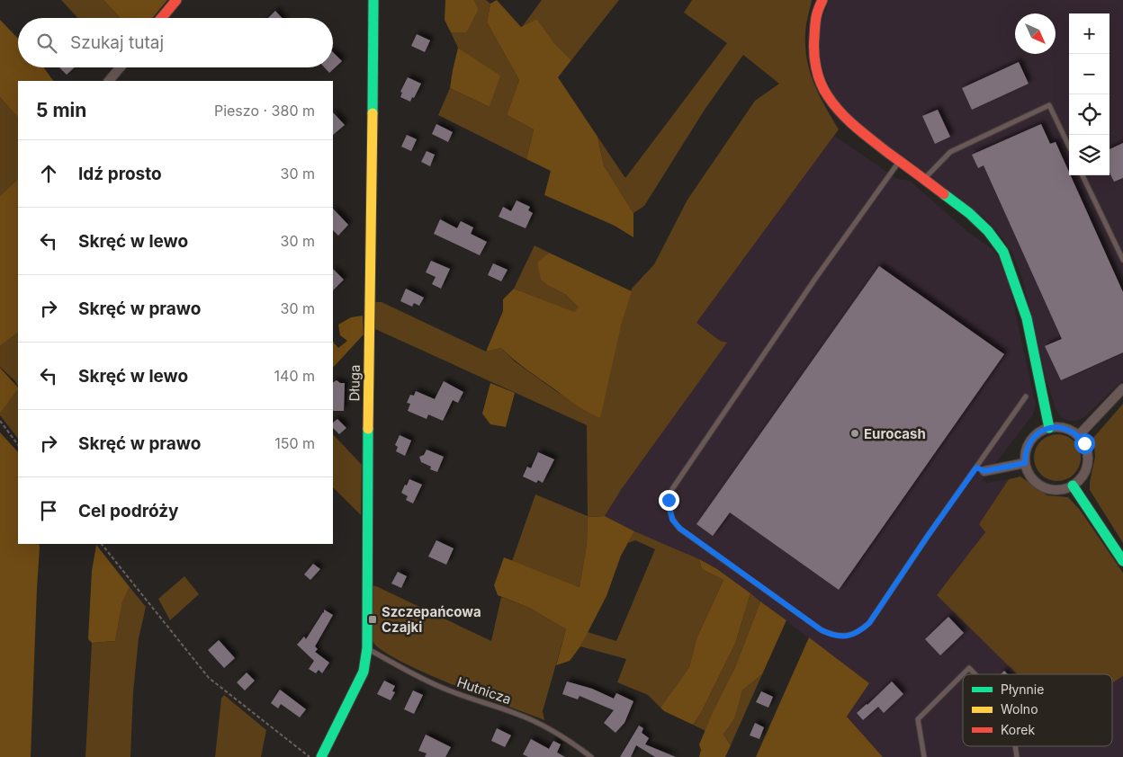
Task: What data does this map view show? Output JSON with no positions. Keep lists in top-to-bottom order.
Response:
{
  "streets": {
    "street": ["Długa"],
    "lane": ["Hutnicza"]
  },
  "crossings": [
    ["Długa", "Hutnicza"]
  ],
  "places": {
    "other": ["Eurocash"],
    "transit": ["Szczepańcowa Czajki"]
  },
  "legend": ["Płynnie", "Wolno", "Korek"],
  "north": "bottom right",
  "page": {
    "map_buttons": ["+", "−"],
    "search": "Szukaj tutaj",
    "heading": ["5 min", "Pieszo · 380 m"],
    "list": [
      ["Idź prosto", "30 m"],
      ["Skręć w lewo", "30 m"],
      ["Skręć w prawo", "30 m"],
      ["Skręć w lewo", "140 m"],
      ["Skręć w prawo", "150 m"],
      "Cel podróży"
    ]
  }
}
